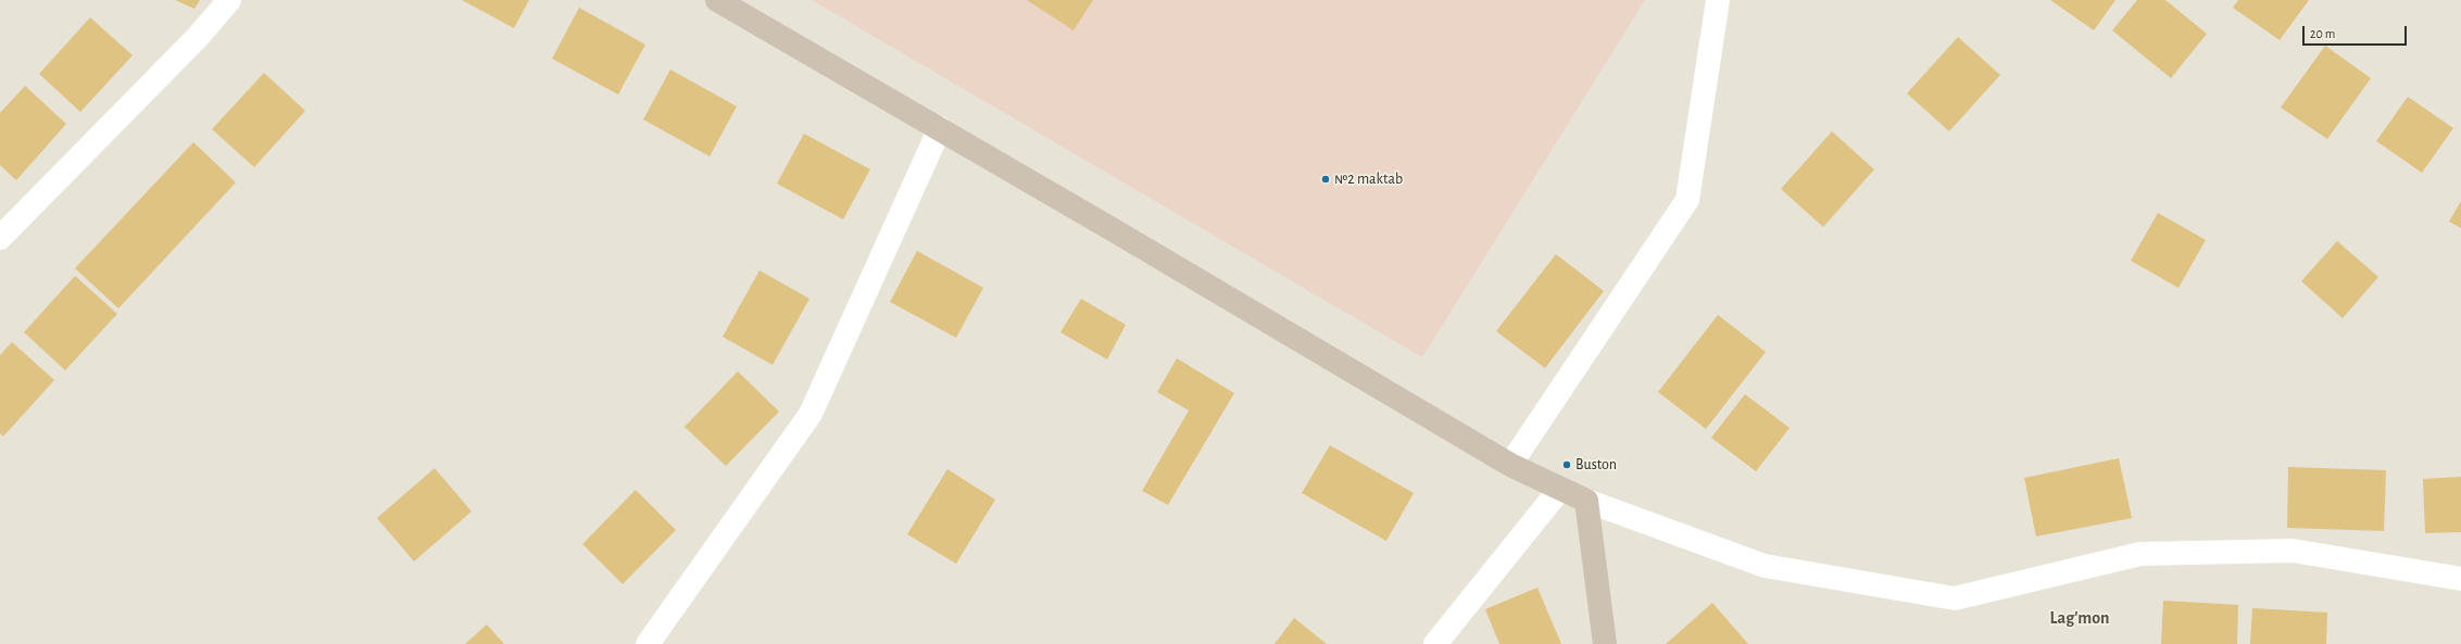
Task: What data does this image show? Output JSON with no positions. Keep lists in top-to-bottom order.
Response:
{
  "districts": ["Lag'mon"],
  "places": ["№2 maktab", "Buston"],
  "scale_bar": "20 m"
}
